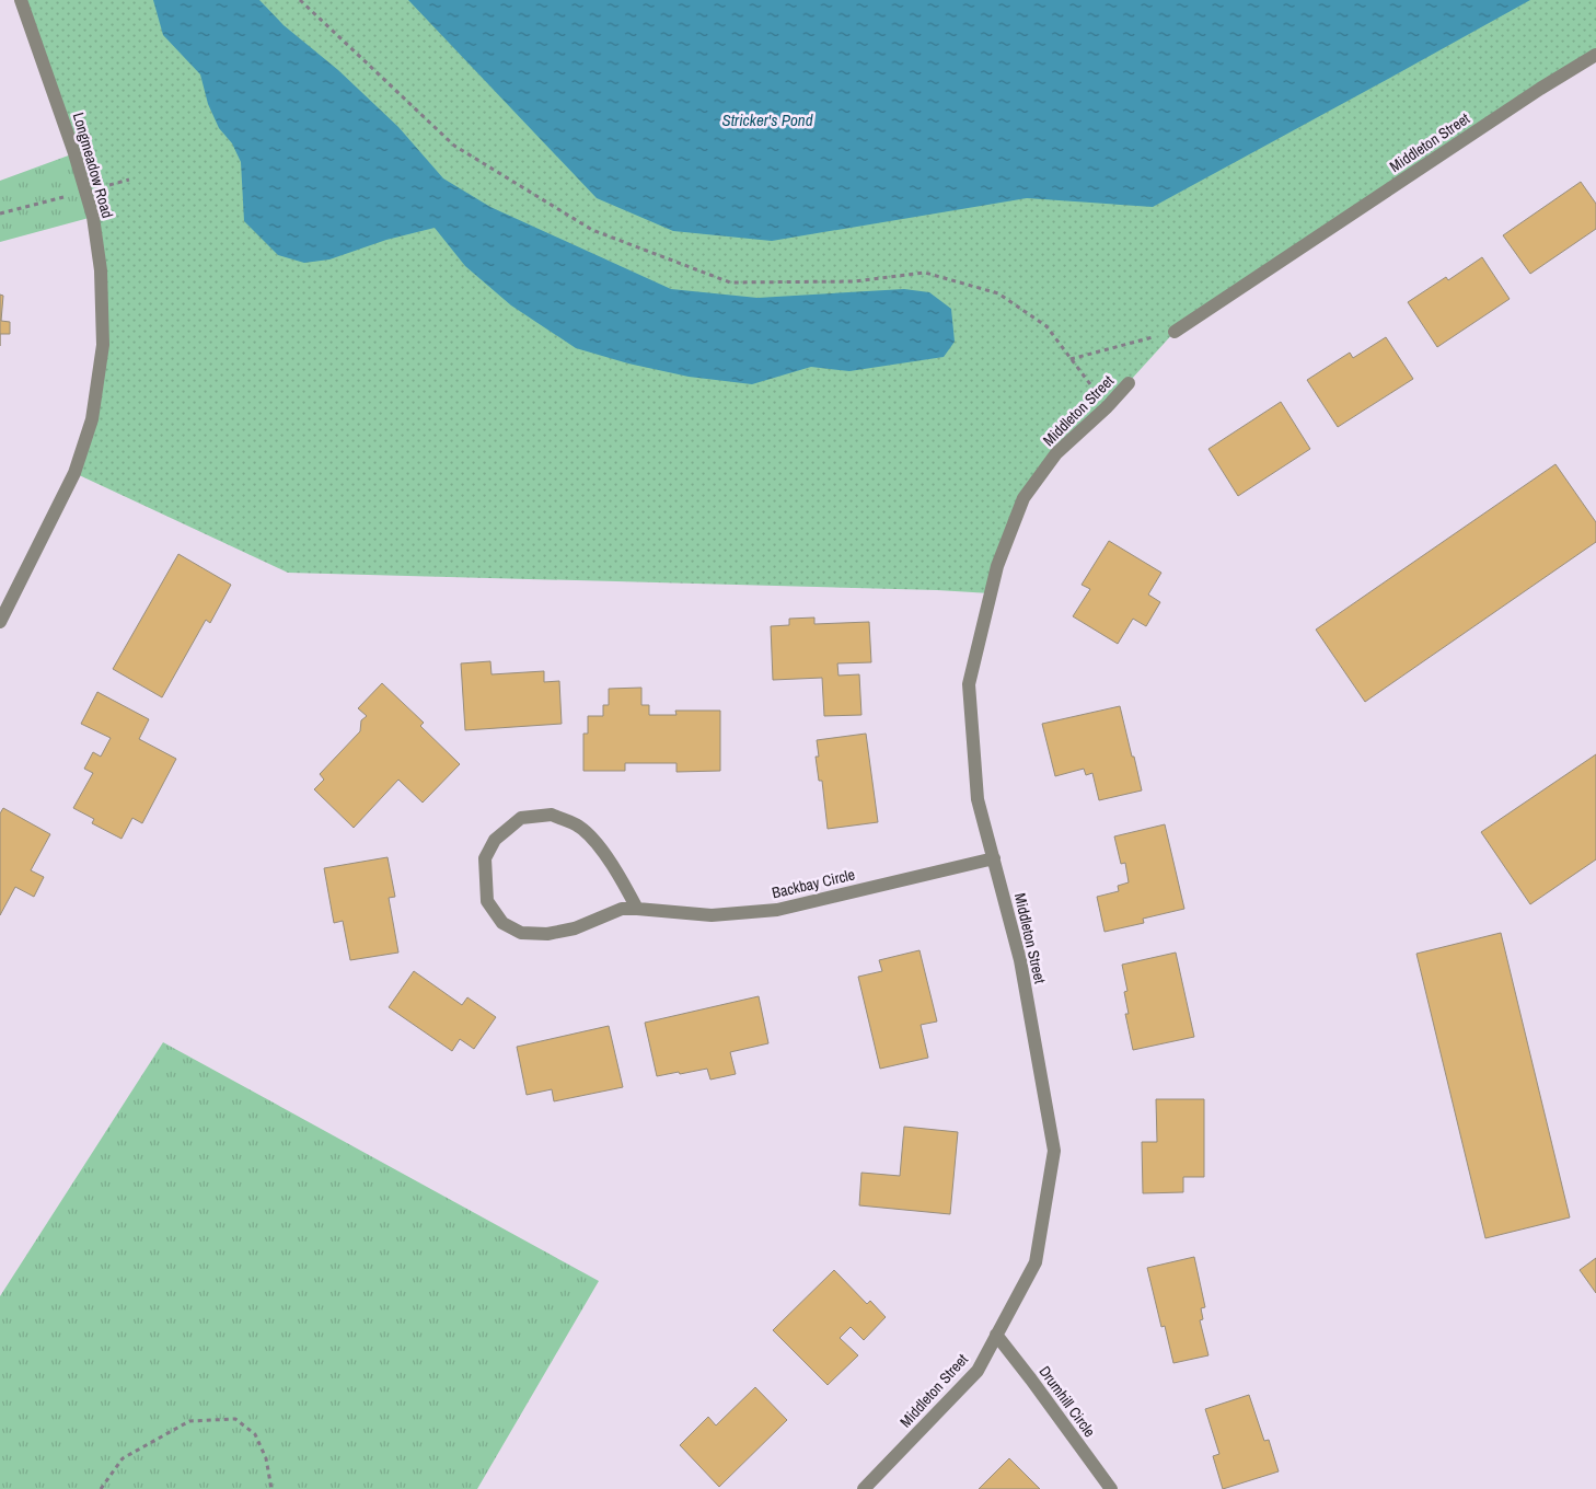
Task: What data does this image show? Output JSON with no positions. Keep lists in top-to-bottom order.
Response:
{
  "streets": {
    "street": [
      "Middleton Street",
      "Longmeadow Road",
      "Backbay Circle",
      "Drumhill Circle"
    ]
  },
  "crossings": [
    ["Middleton Street", "Backbay Circle"],
    ["Middleton Street", "Drumhill Circle"]
  ],
  "water": ["Stricker's Pond"]
}
